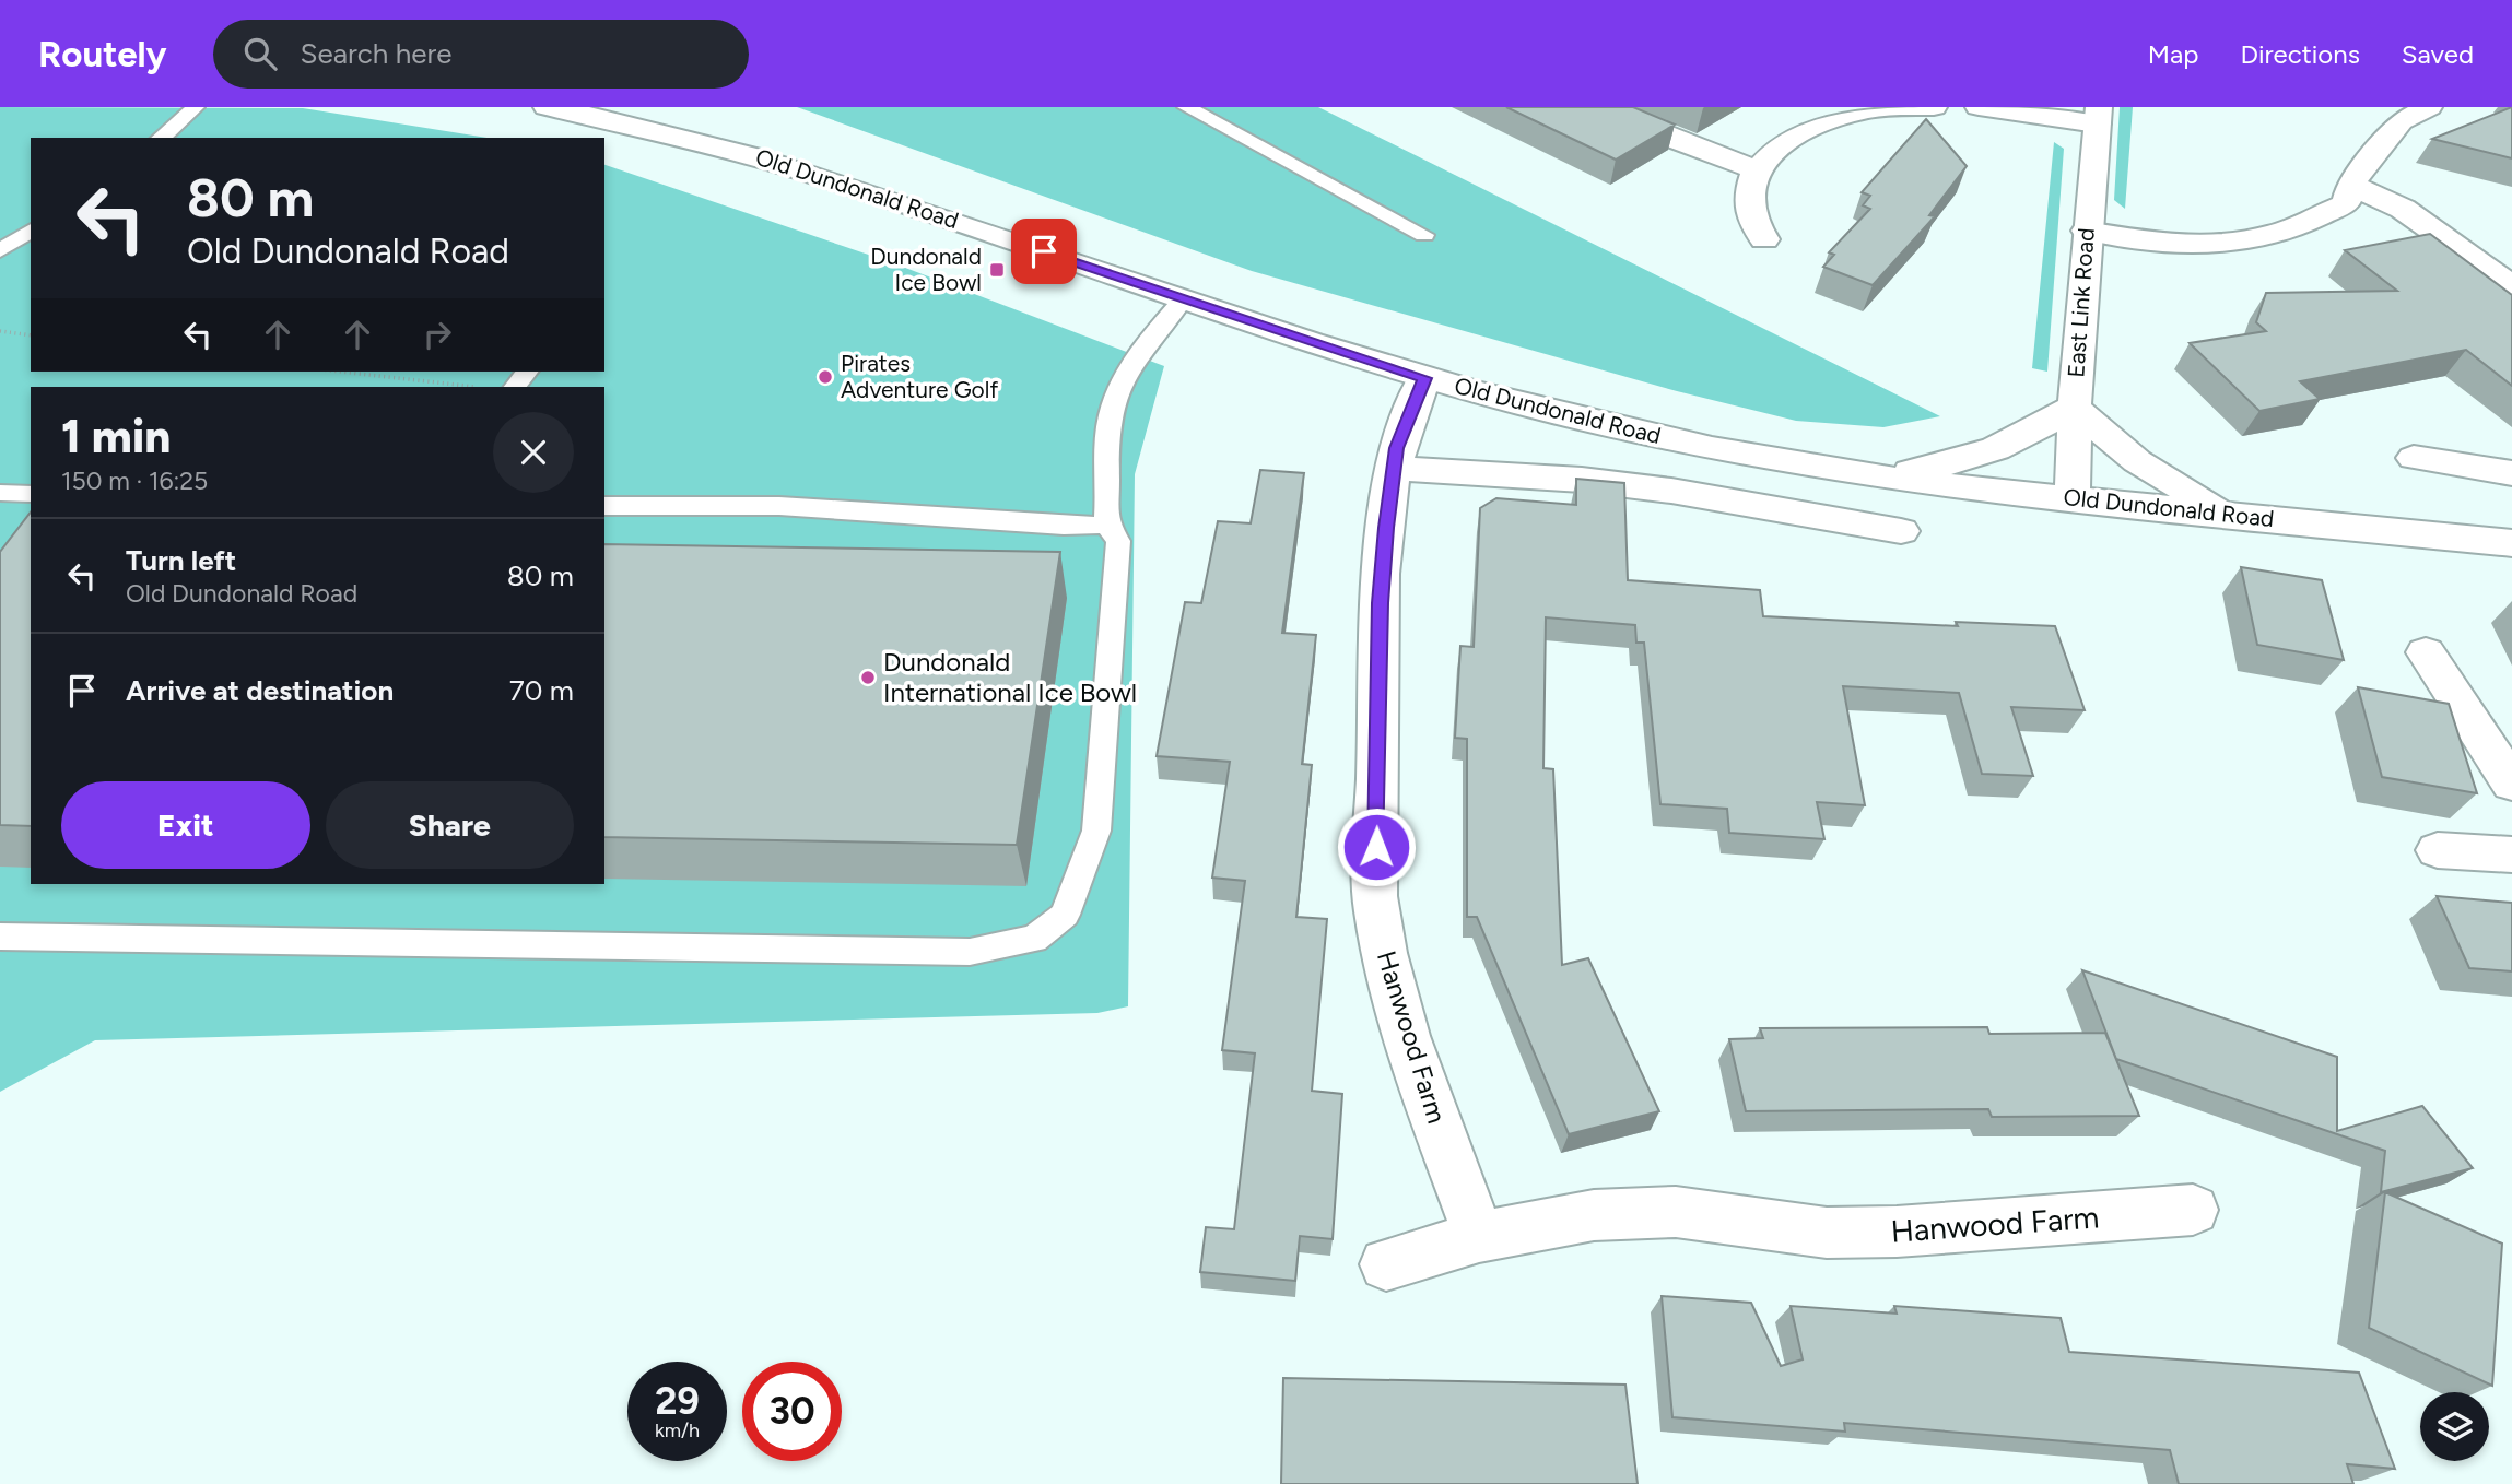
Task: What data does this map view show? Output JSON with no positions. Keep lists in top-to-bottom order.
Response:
{
  "streets": {
    "street": ["Old Dundonald Road", "East Link Road", "Hanwood Farm"]
  },
  "crossings": [
    ["Old Dundonald Road", "East Link Road"],
    ["Old Dundonald Road", "Hanwood Farm"]
  ],
  "places": {
    "transit": ["Dundonald Ice Bowl"],
    "other": ["Pirates Adventure Golf", "Dundonald International Ice Bowl"]
  },
  "page": {
    "header": "Routely",
    "search": "Search here",
    "nav": ["Map", "Directions", "Saved"],
    "turn": ["80 m", "Old Dundonald Road"],
    "heading": ["1 min", "150 m · 16:25"],
    "list": [
      {
        "name": "Turn left",
        "note": "Old Dundonald Road",
        "value": "80 m"
      },
      {
        "name": "Arrive at destination",
        "value": "70 m"
      }
    ],
    "buttons": ["Exit", "Share"],
    "speed": "29 km/h",
    "limit": "30"
  }
}
